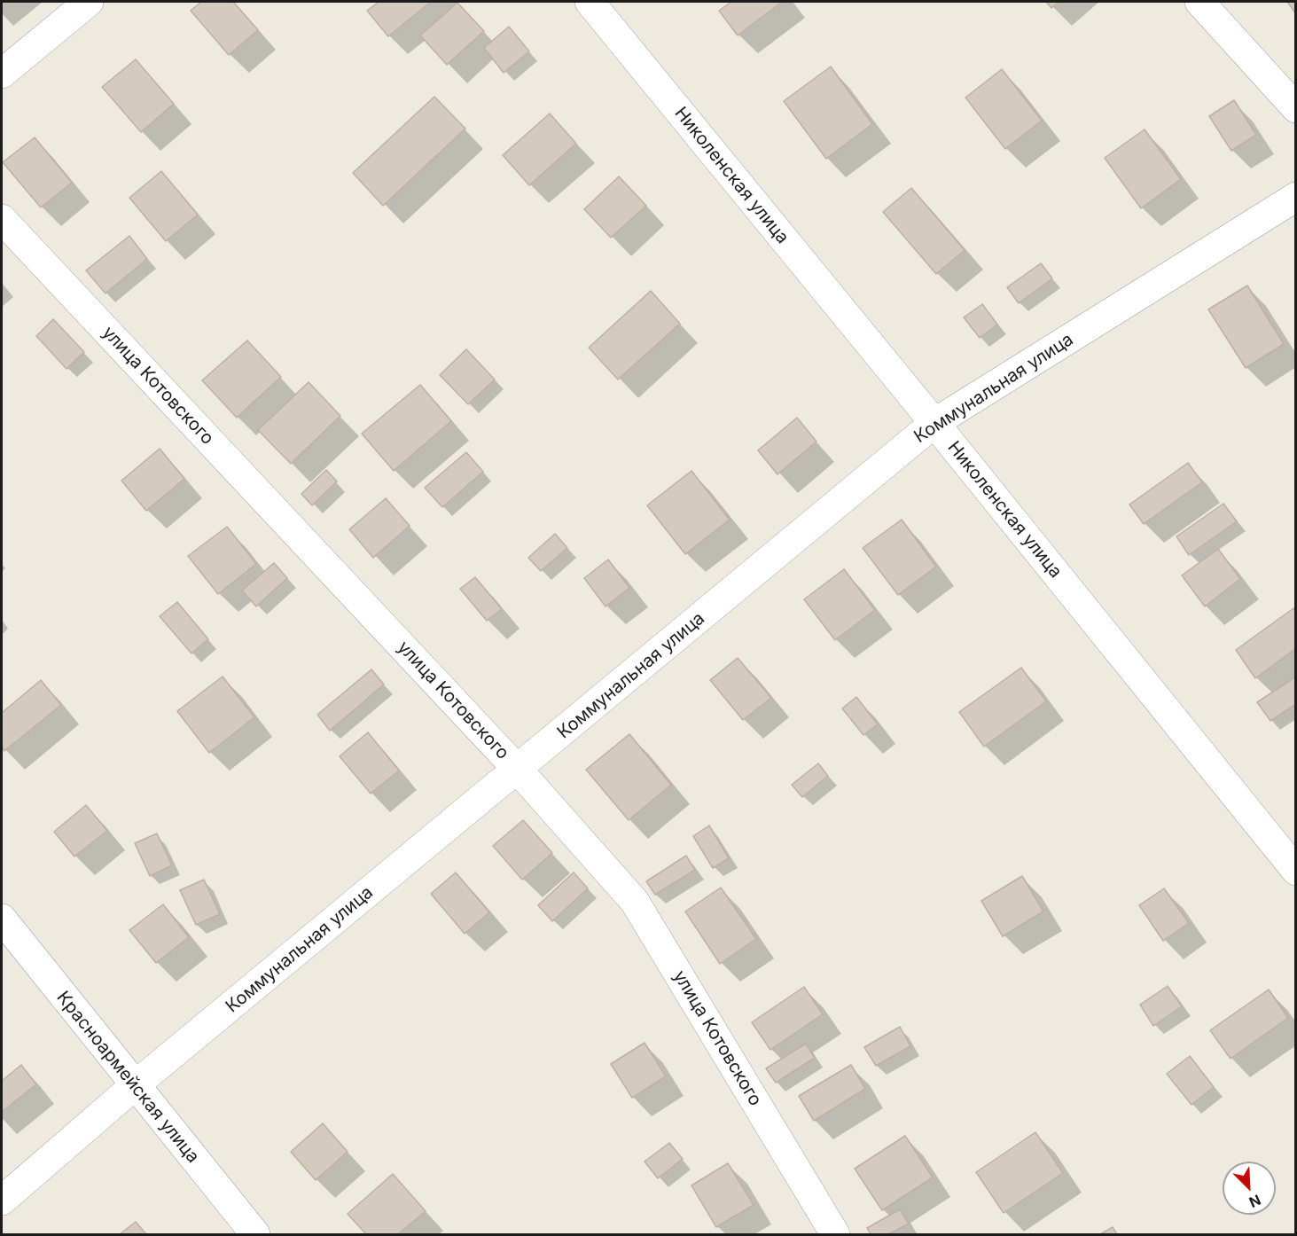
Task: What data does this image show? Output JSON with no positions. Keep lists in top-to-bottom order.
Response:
{
  "streets": {
    "street": [
      "Николенская улица",
      "улица Котовского",
      "Коммунальная улица",
      "Красноармейская улица"
    ]
  },
  "crossings": [
    ["Николенская улица", "Коммунальная улица"],
    ["улица Котовского", "Коммунальная улица"],
    ["Коммунальная улица", "Красноармейская улица"]
  ],
  "north": "bottom right"
}
